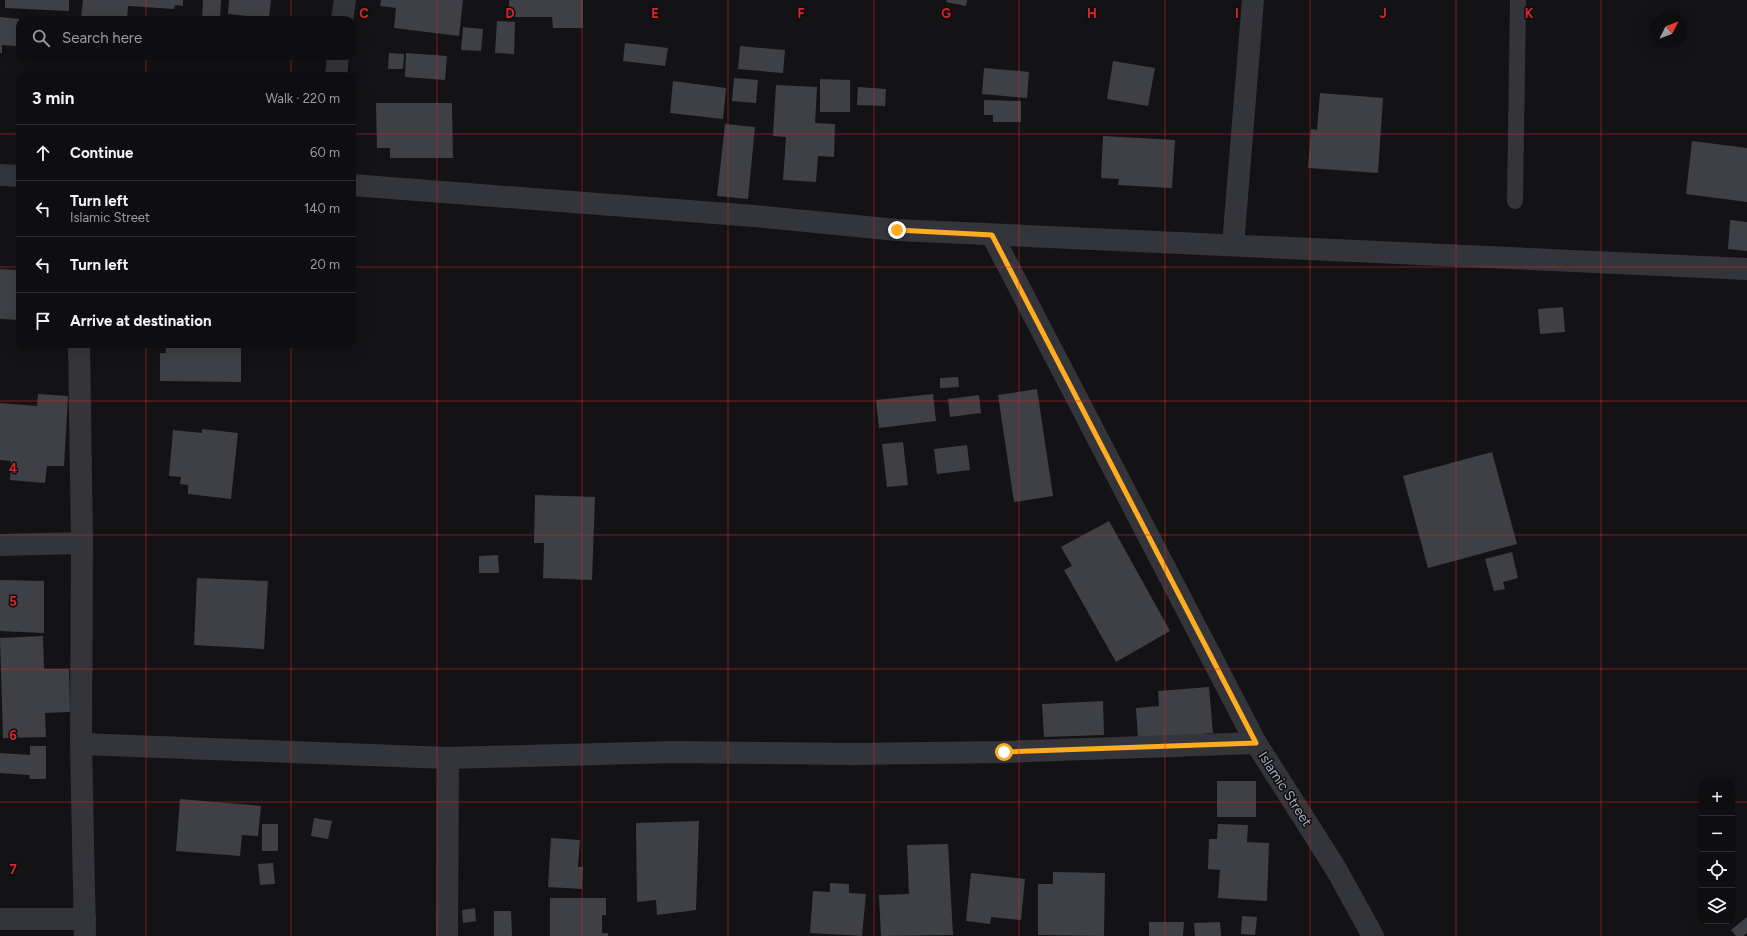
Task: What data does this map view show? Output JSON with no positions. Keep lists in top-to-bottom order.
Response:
{
  "streets": {
    "street": ["Islamic Street"]
  },
  "north": "top right",
  "page": {
    "search": "Search here",
    "heading": ["3 min", "Walk · 220 m"],
    "list": [
      ["Continue", "60 m"],
      ["Turn left", "Islamic Street", "140 m"],
      ["Turn left", "20 m"],
      "Arrive at destination"
    ],
    "map_buttons": ["+", "−"]
  },
  "grid": {
    "columns": [
      "C",
      "D",
      "E",
      "F",
      "G",
      "H",
      "I",
      "J",
      "K"
    ],
    "rows": [
      "4",
      "5",
      "6",
      "7"
    ]
  }
}
